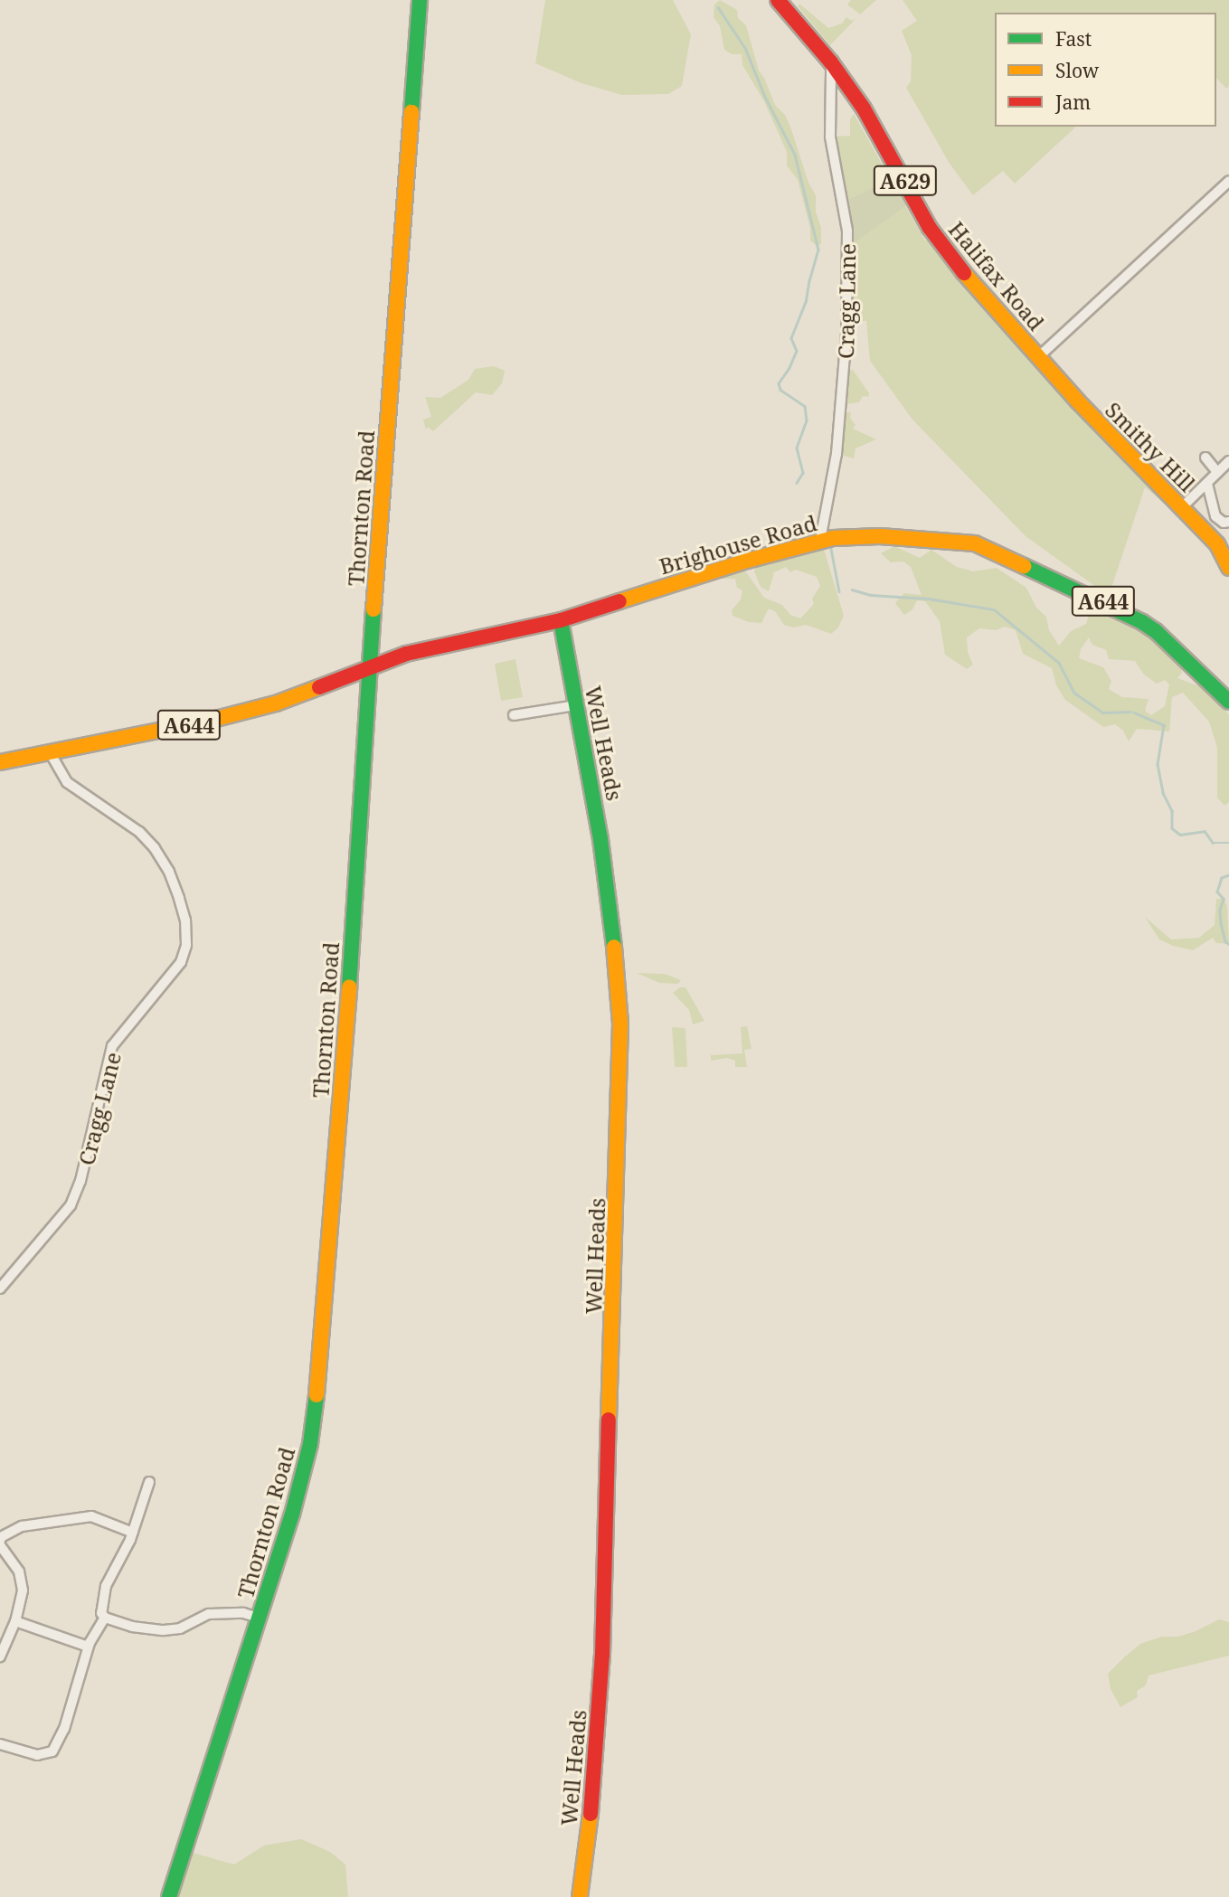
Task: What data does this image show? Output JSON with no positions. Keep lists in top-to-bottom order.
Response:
{
  "streets": {
    "main road": [
      "A629",
      "Halifax Road",
      "Smithy Hill",
      "Thornton Road",
      "Brighouse Road",
      "A644",
      "Well Heads"
    ],
    "street": ["Cragg Lane"]
  },
  "crossings": [
    ["Halifax Road", "Cragg Lane"],
    ["Halifax Road", "Smithy Hill"],
    ["Cragg Lane", "Brighouse Road"],
    ["Cragg Lane", "A644"],
    ["Thornton Road", "Brighouse Road"],
    ["Thornton Road", "A644"],
    ["Brighouse Road", "A644"],
    ["Brighouse Road", "Well Heads"]
  ],
  "legend": ["Fast", "Slow", "Jam"]
}
